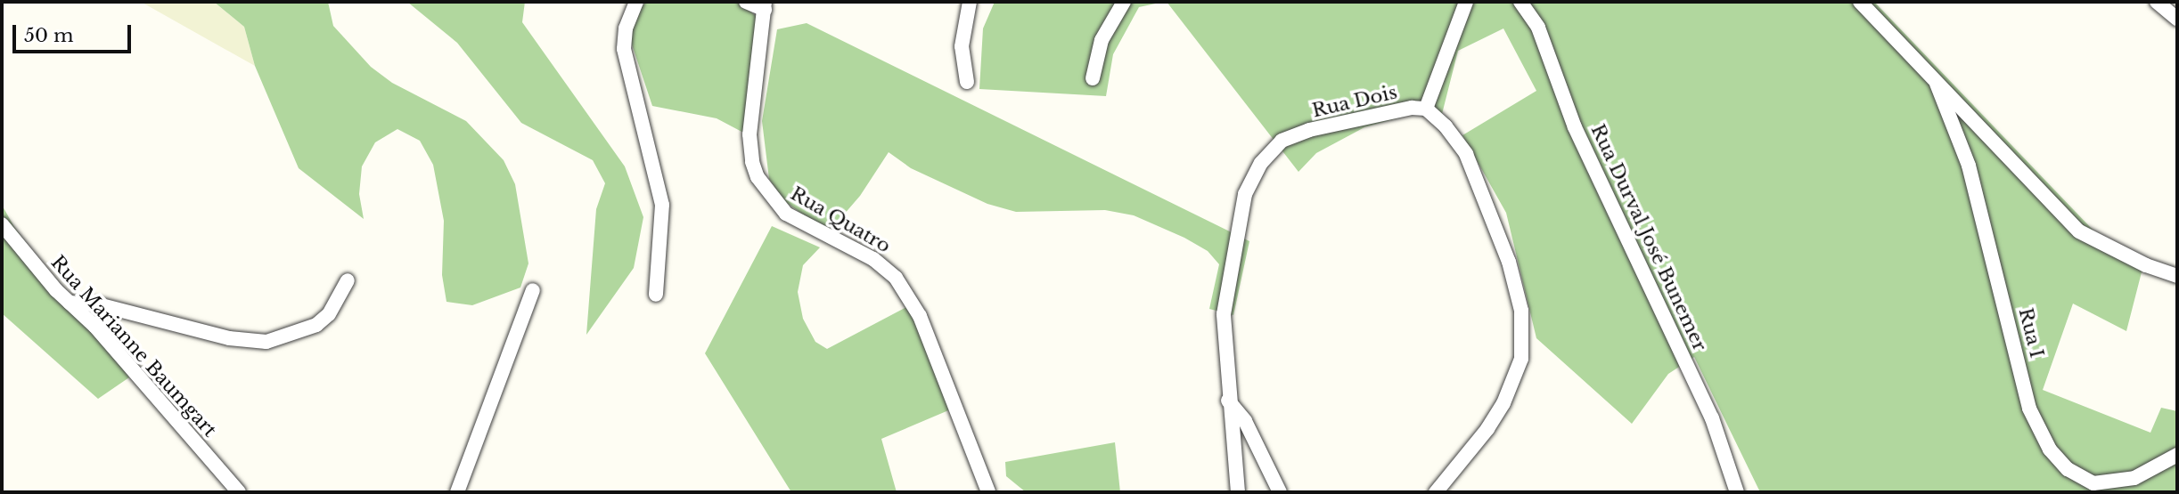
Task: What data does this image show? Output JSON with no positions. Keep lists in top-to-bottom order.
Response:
{
  "streets": {
    "street": [
      "Rua Dois",
      "Rua Quatro",
      "Rua Durval José Bunemer",
      "Rua I",
      "Rua Marianne Baumgart"
    ]
  },
  "scale_bar": "50 m"
}
